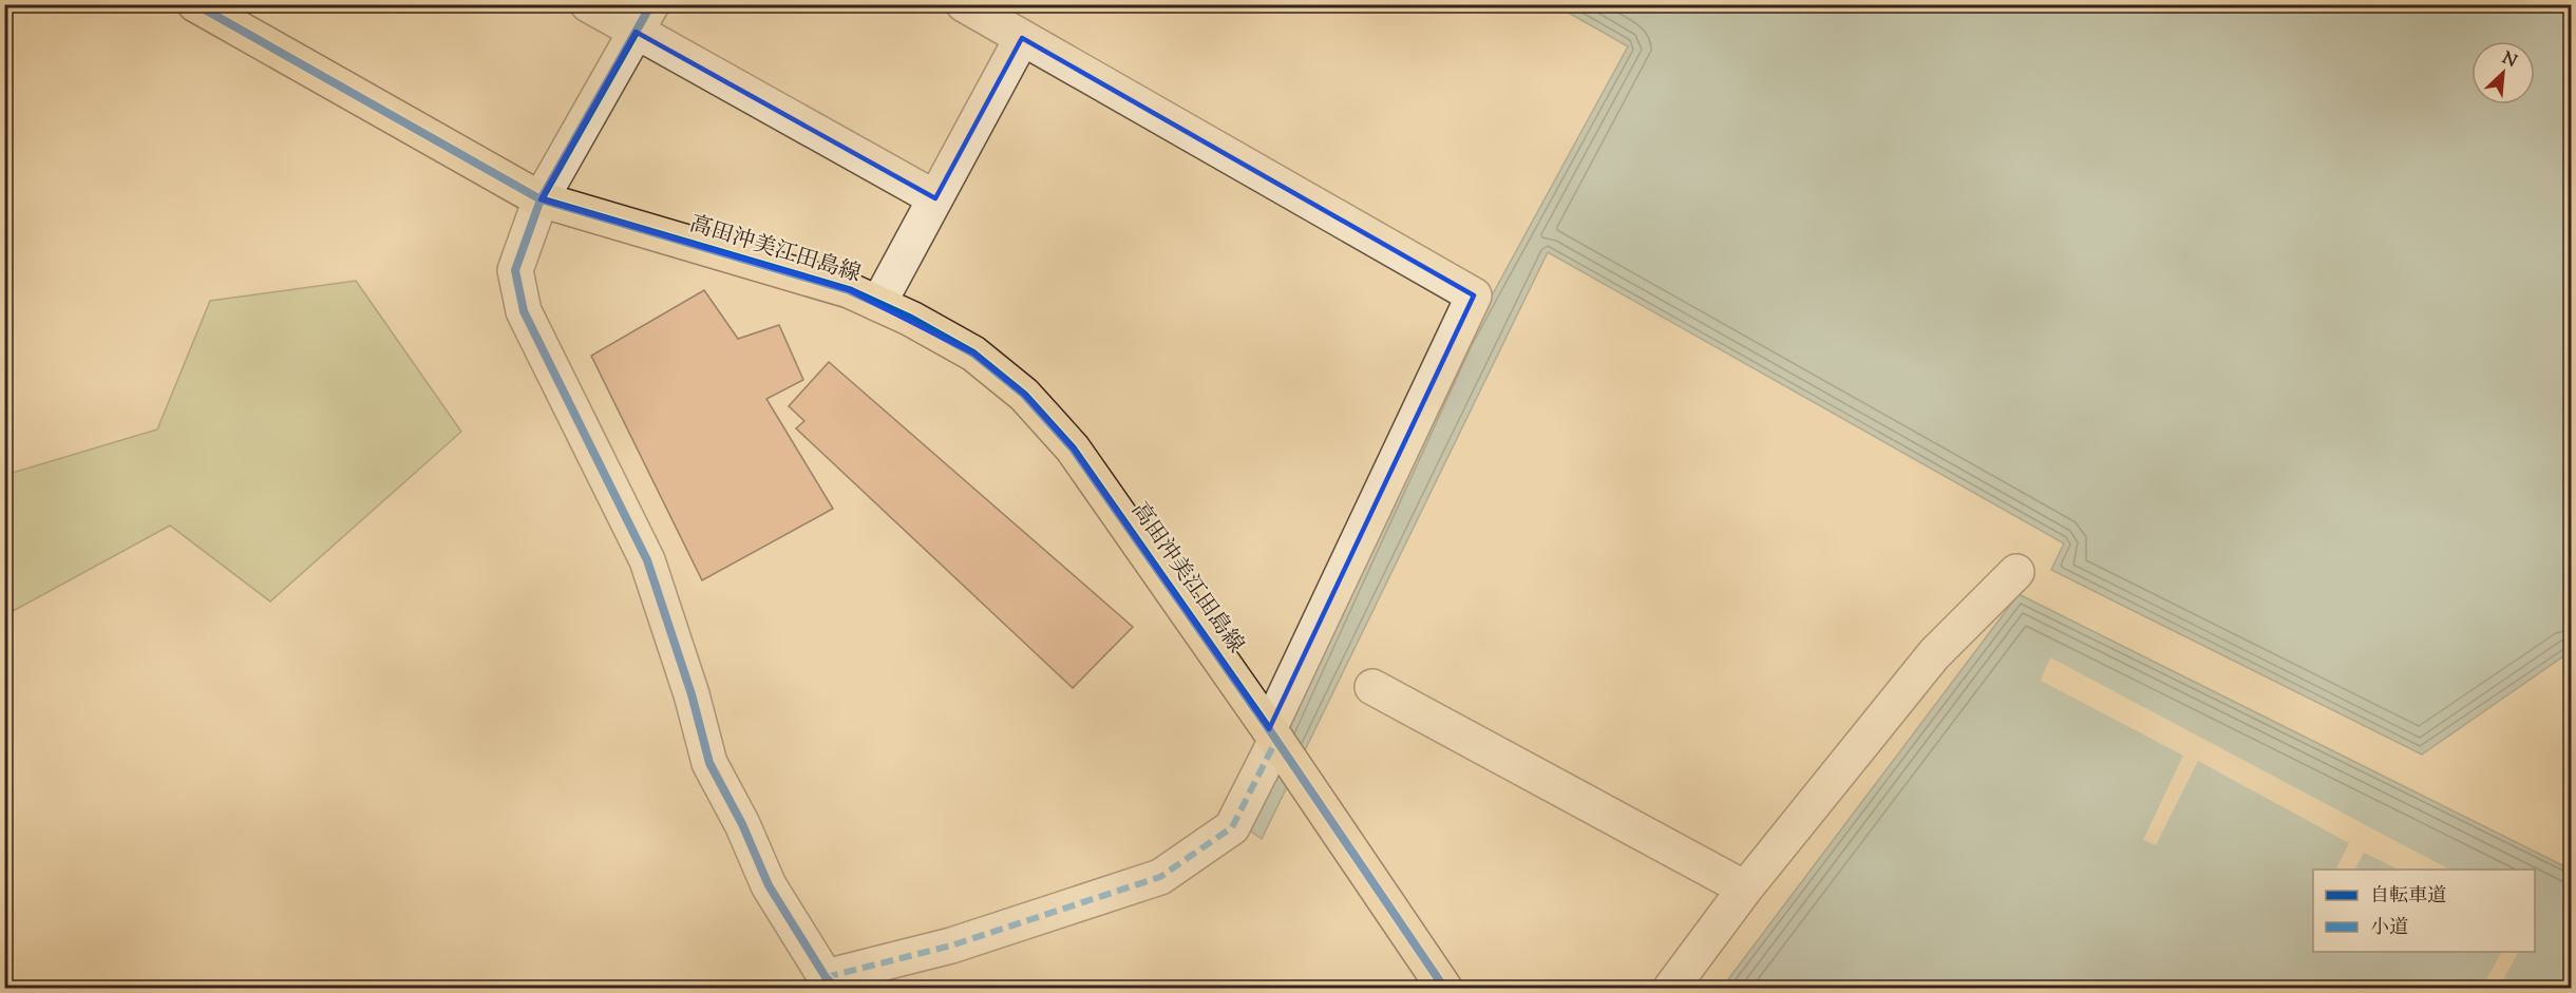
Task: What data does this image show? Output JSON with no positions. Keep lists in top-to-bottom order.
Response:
{
  "streets": {
    "main road": ["高田沖美江田島線"]
  },
  "legend": ["自転車道", "小道"],
  "north": "top right"
}
